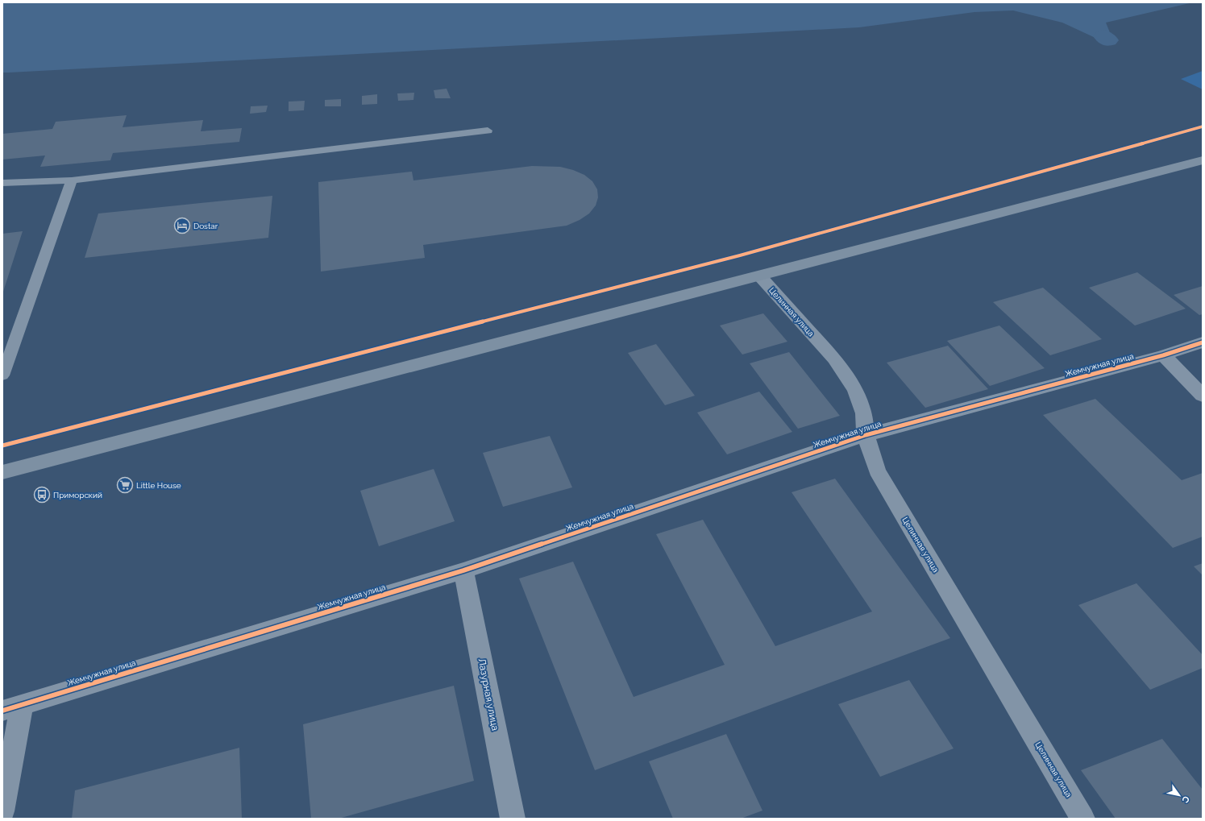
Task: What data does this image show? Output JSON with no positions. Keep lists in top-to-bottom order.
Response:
{
  "streets": {
    "street": ["Целинная улица", "Жемчужная улица", "Лазурная улица"]
  },
  "crossings": [
    ["Целинная улица", "Жемчужная улица"],
    ["Жемчужная улица", "Лазурная улица"]
  ],
  "places": {
    "hotel": ["Dostar"],
    "supermarket": ["Little House"],
    "bus stop": ["Приморский"]
  },
  "north": "bottom right"
}
